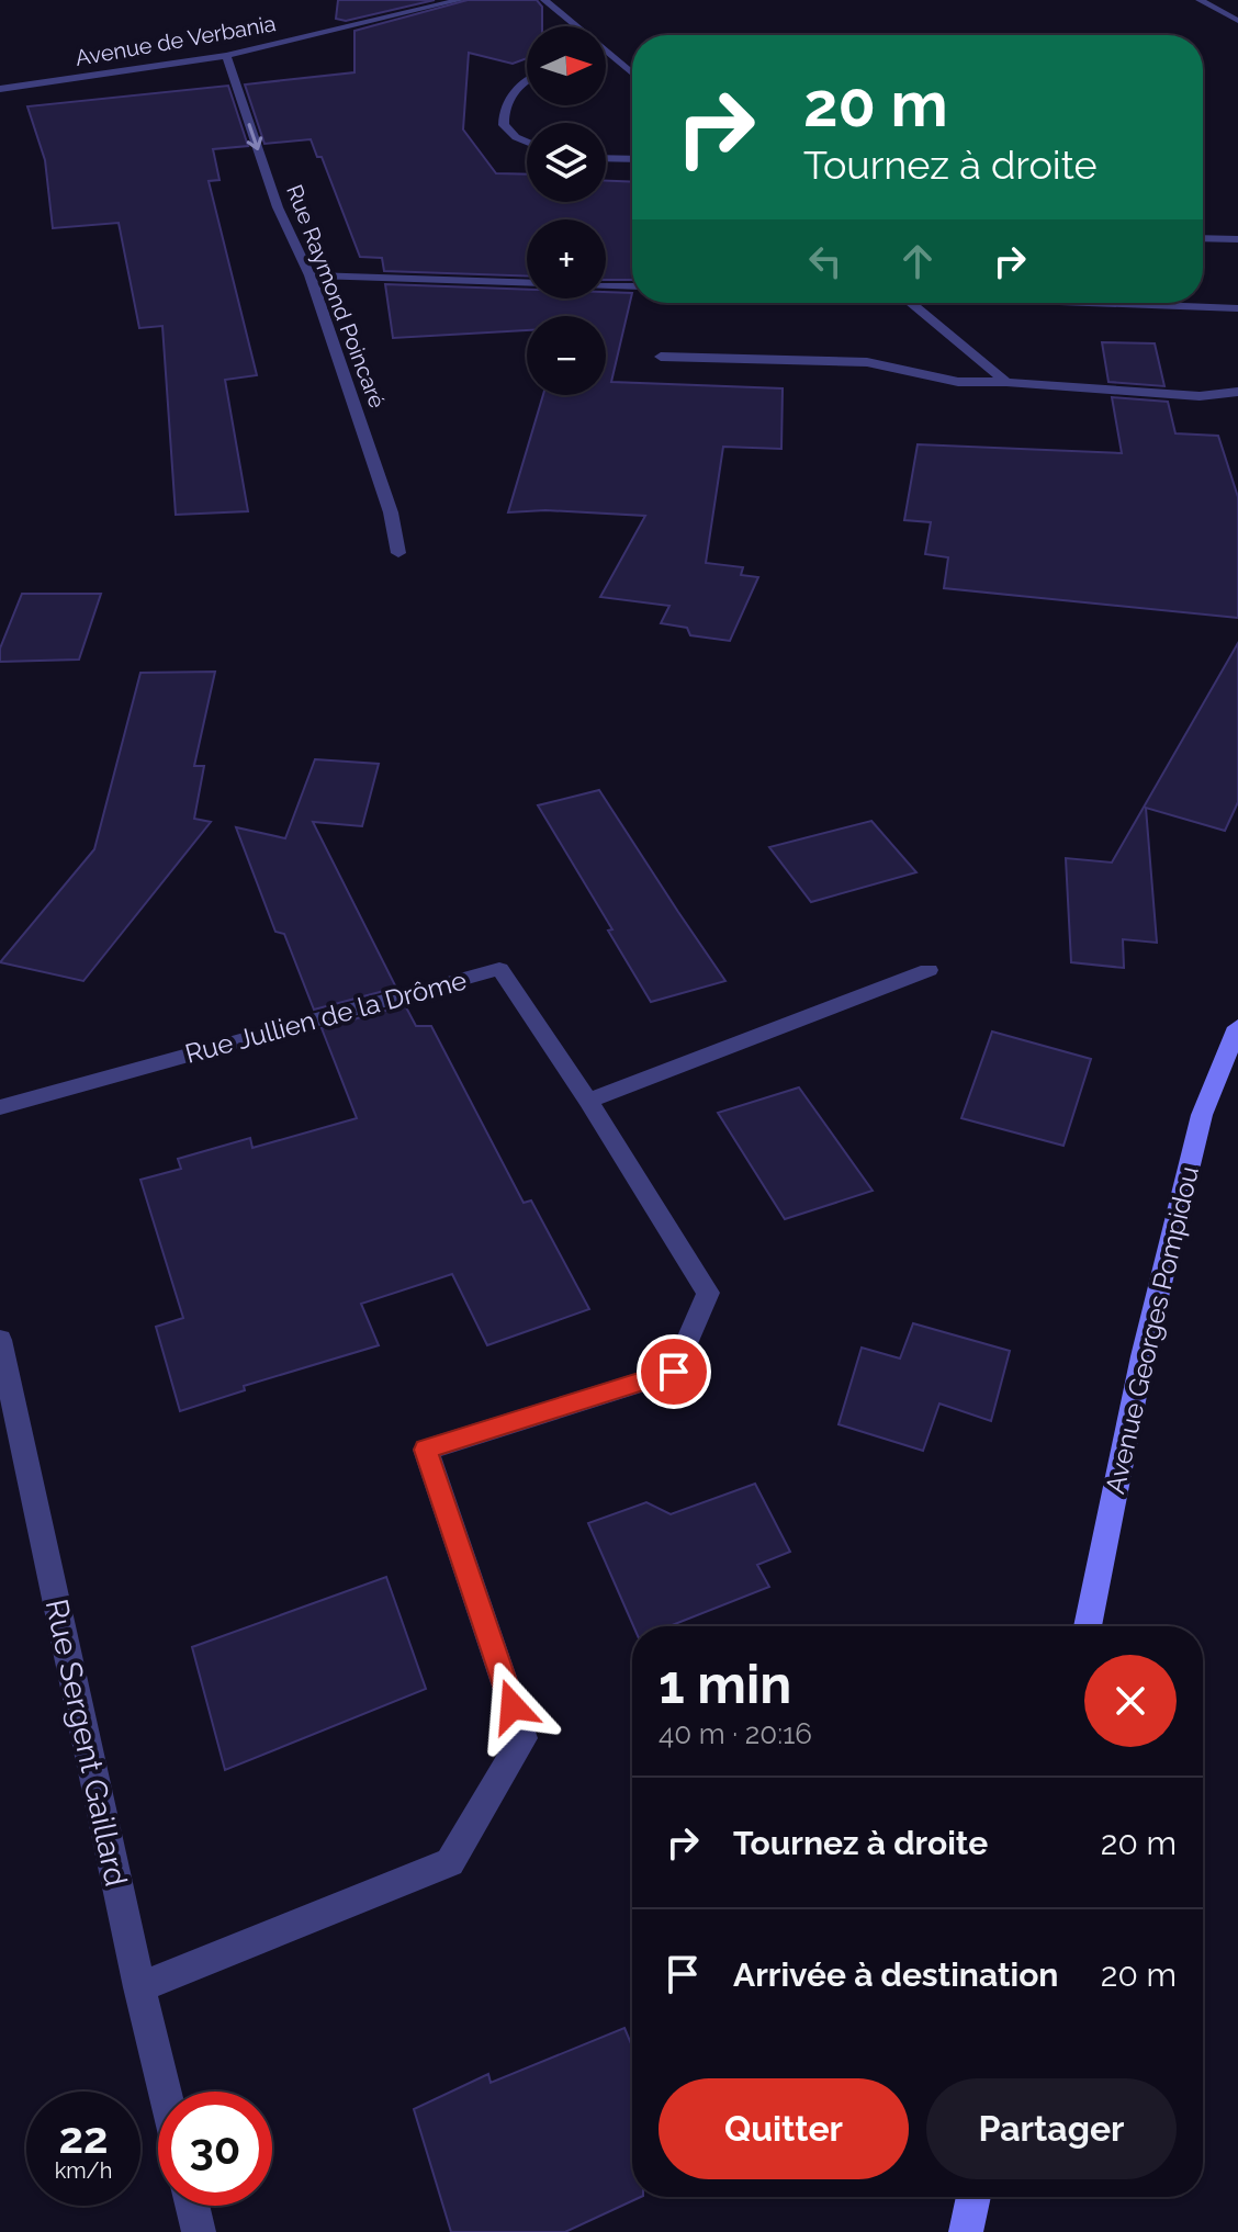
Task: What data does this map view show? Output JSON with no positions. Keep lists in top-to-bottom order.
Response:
{
  "streets": {
    "main road": ["Avenue Georges Pompidou"],
    "street": [
      "Avenue de Verbania",
      "Rue Raymond Poincaré",
      "Rue Jullien de la Drôme",
      "Rue Sergent Gaillard"
    ]
  },
  "crossings": [
    ["Avenue de Verbania", "Rue Raymond Poincaré"],
    ["Rue Jullien de la Drôme", "Rue Sergent Gaillard"]
  ],
  "one_way": ["Rue Raymond Poincaré"],
  "north": "right",
  "page": {
    "map_buttons": ["+", "−"],
    "turn": ["20 m", "Tournez à droite"],
    "heading": ["1 min", "40 m · 20:16"],
    "list": [
      {
        "name": "Tournez à droite",
        "value": "20 m"
      },
      {
        "name": "Arrivée à destination",
        "value": "20 m"
      }
    ],
    "buttons": ["Quitter", "Partager"],
    "speed": "22 km/h",
    "limit": "30"
  }
}
